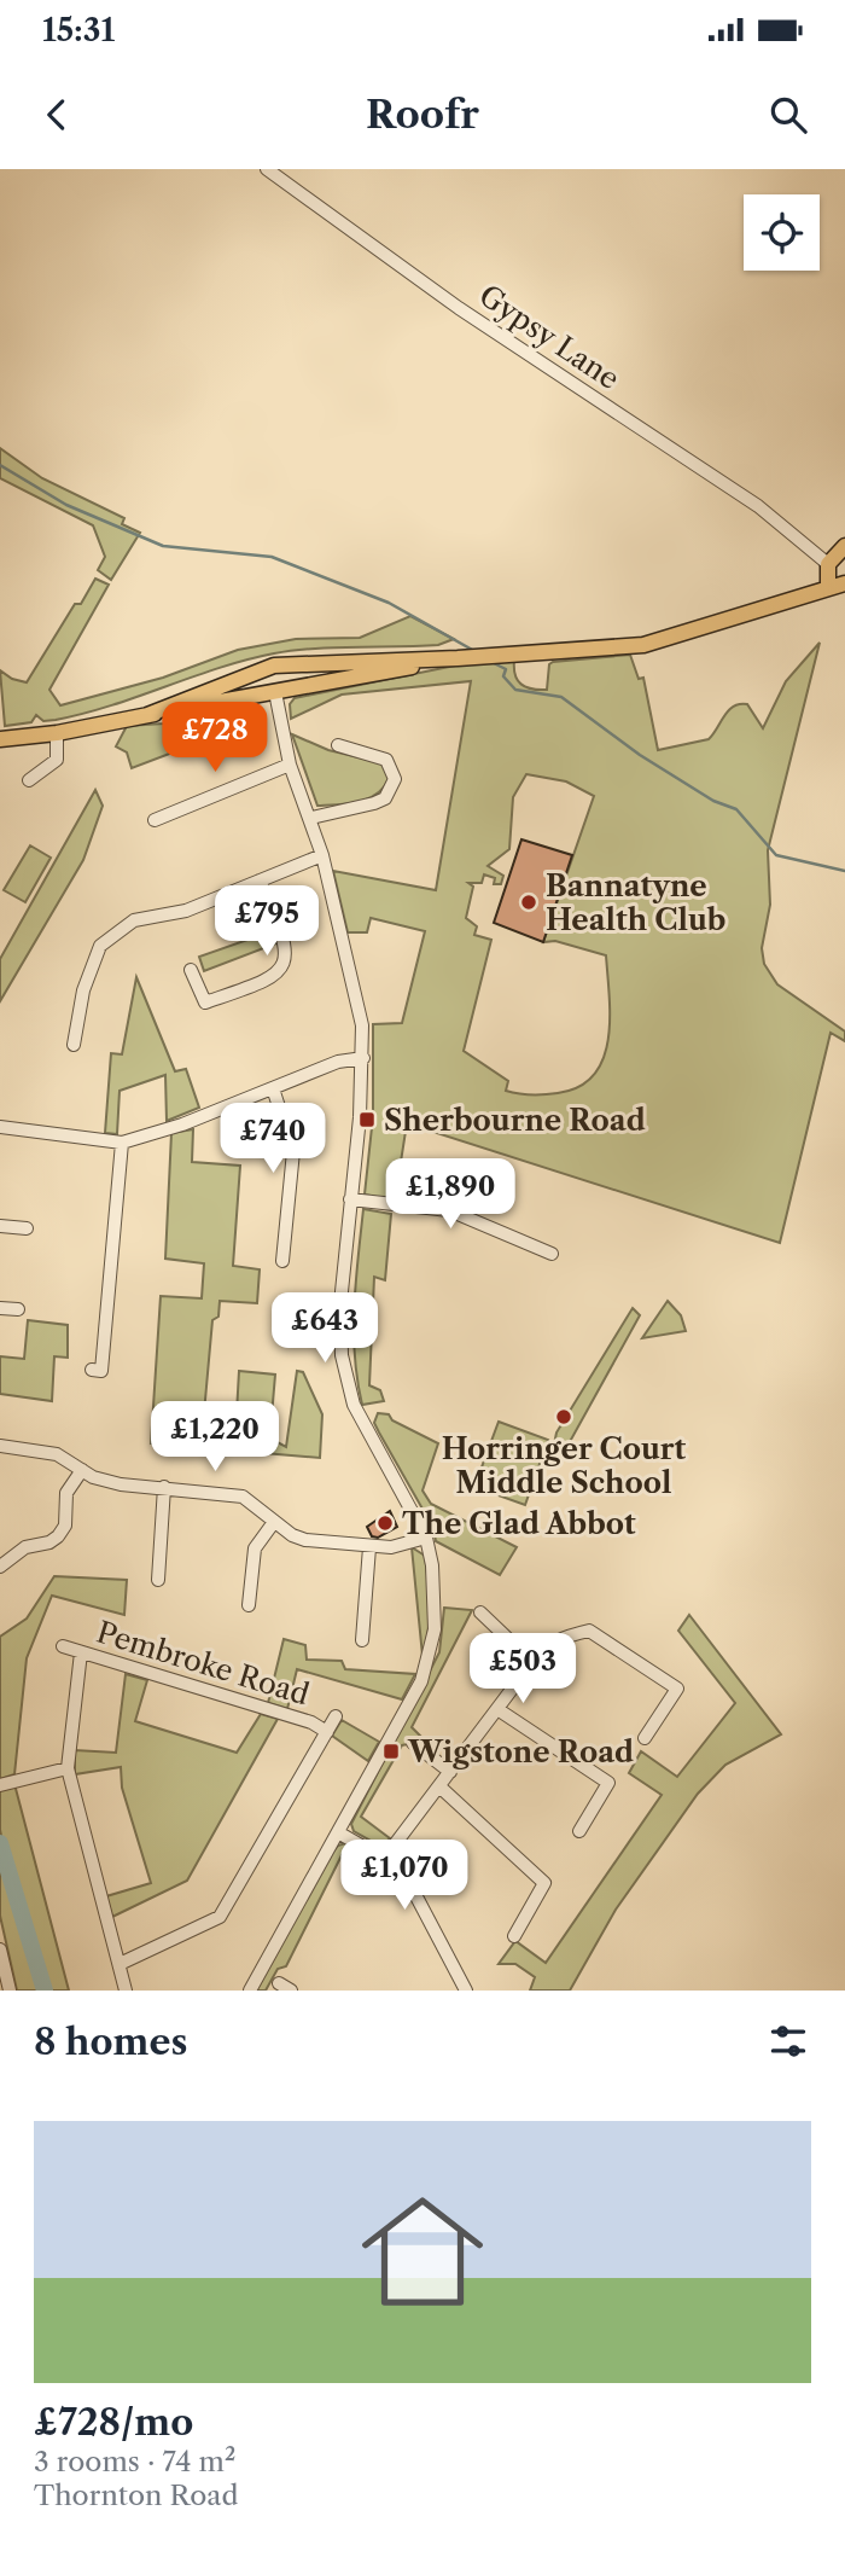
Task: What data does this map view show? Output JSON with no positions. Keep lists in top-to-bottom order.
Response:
{
  "streets": {
    "street": ["Gypsy Lane", "Pembroke Road"]
  },
  "places": {
    "other": ["Bannatyne Health Club", "Horringer Court Middle School", "The Glad Abbot"],
    "transit": ["Sherbourne Road", "Wigstone Road"]
  },
  "page": {
    "status": "15:31",
    "header": "Roofr",
    "price": [
      "£728",
      "£795",
      "£740",
      "£1,890",
      "£643",
      "£1,220",
      "£503",
      "£1,070"
    ],
    "heading": "8 homes",
    "list": [
      {
        "name": "£728/mo",
        "note": "3 rooms · 74 m² · Thornton Road"
      }
    ]
  }
}
